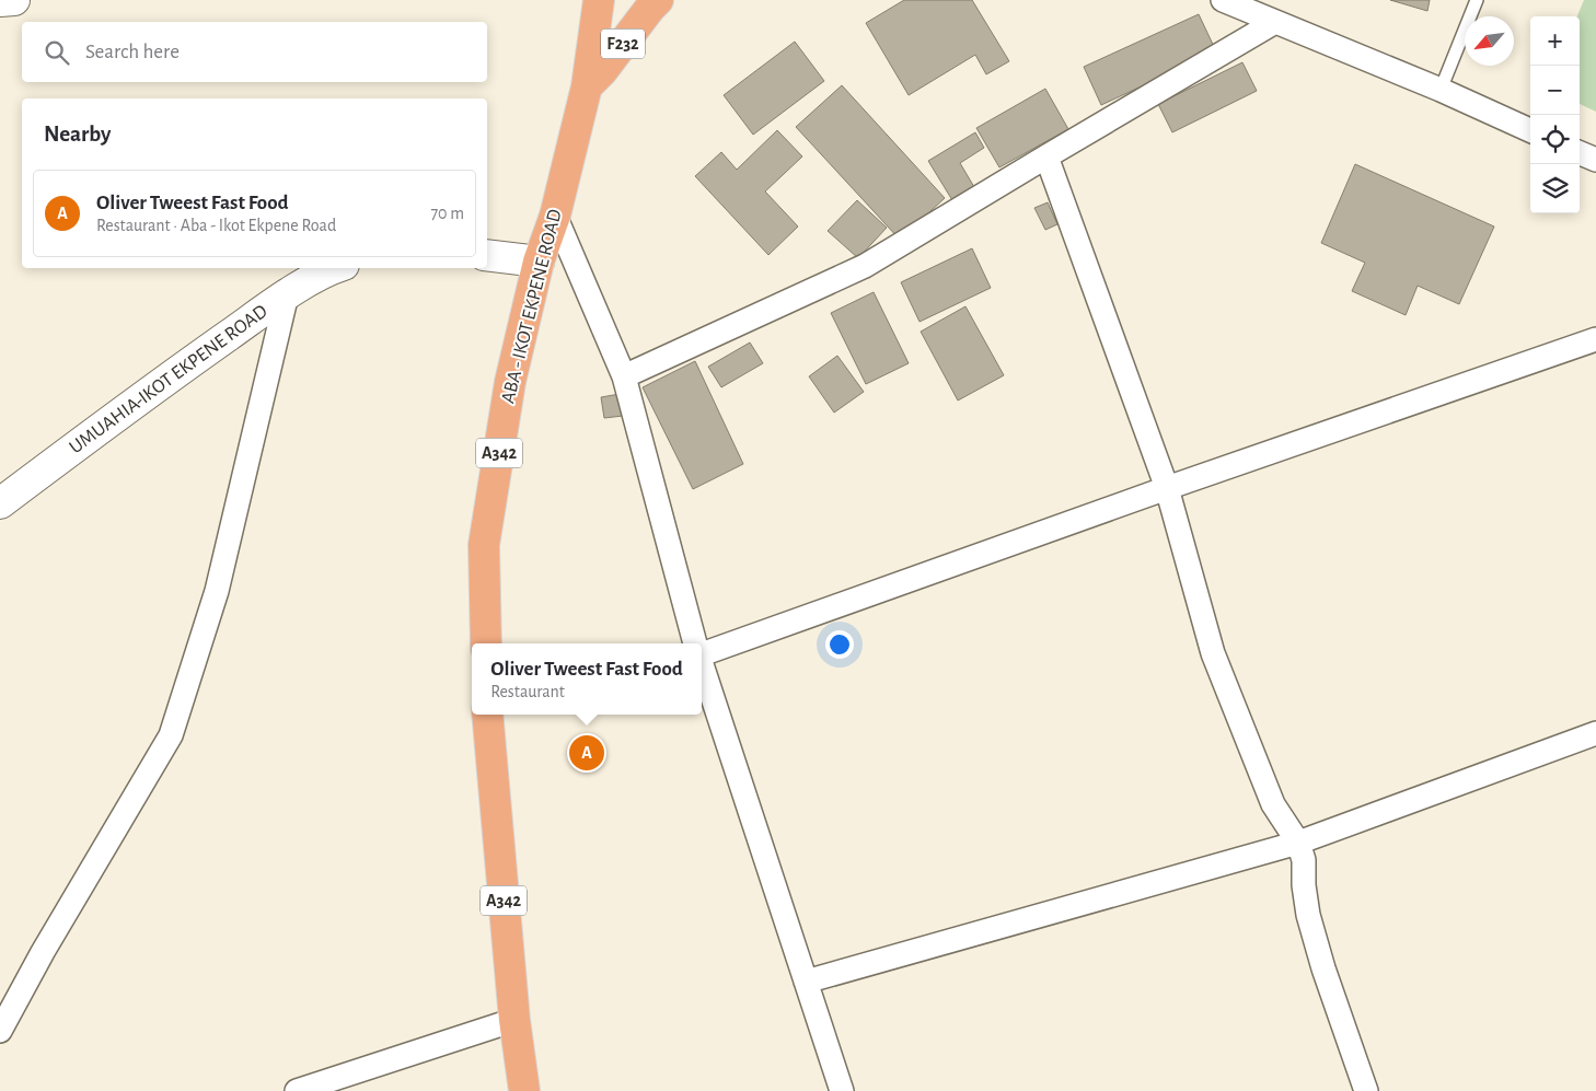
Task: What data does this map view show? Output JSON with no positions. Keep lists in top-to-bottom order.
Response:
{
  "streets": {
    "highway": ["F232", "ABA - IKOT EKPENE ROAD", "A342"],
    "main road": ["UMUAHIA-IKOT EKPENE ROAD"]
  },
  "crossings": [
    ["F232", "ABA - IKOT EKPENE ROAD"]
  ],
  "north": "bottom left",
  "page": {
    "map_buttons": ["+", "−"],
    "search": "Search here",
    "heading": "Nearby",
    "list": [
      {
        "mark": "A",
        "name": "Oliver Tweest Fast Food",
        "note": "Restaurant · Aba - Ikot Ekpene Road",
        "value": "70 m"
      }
    ],
    "popup": ["Oliver Tweest Fast Food", "Restaurant"],
    "pins": "A"
  }
}
